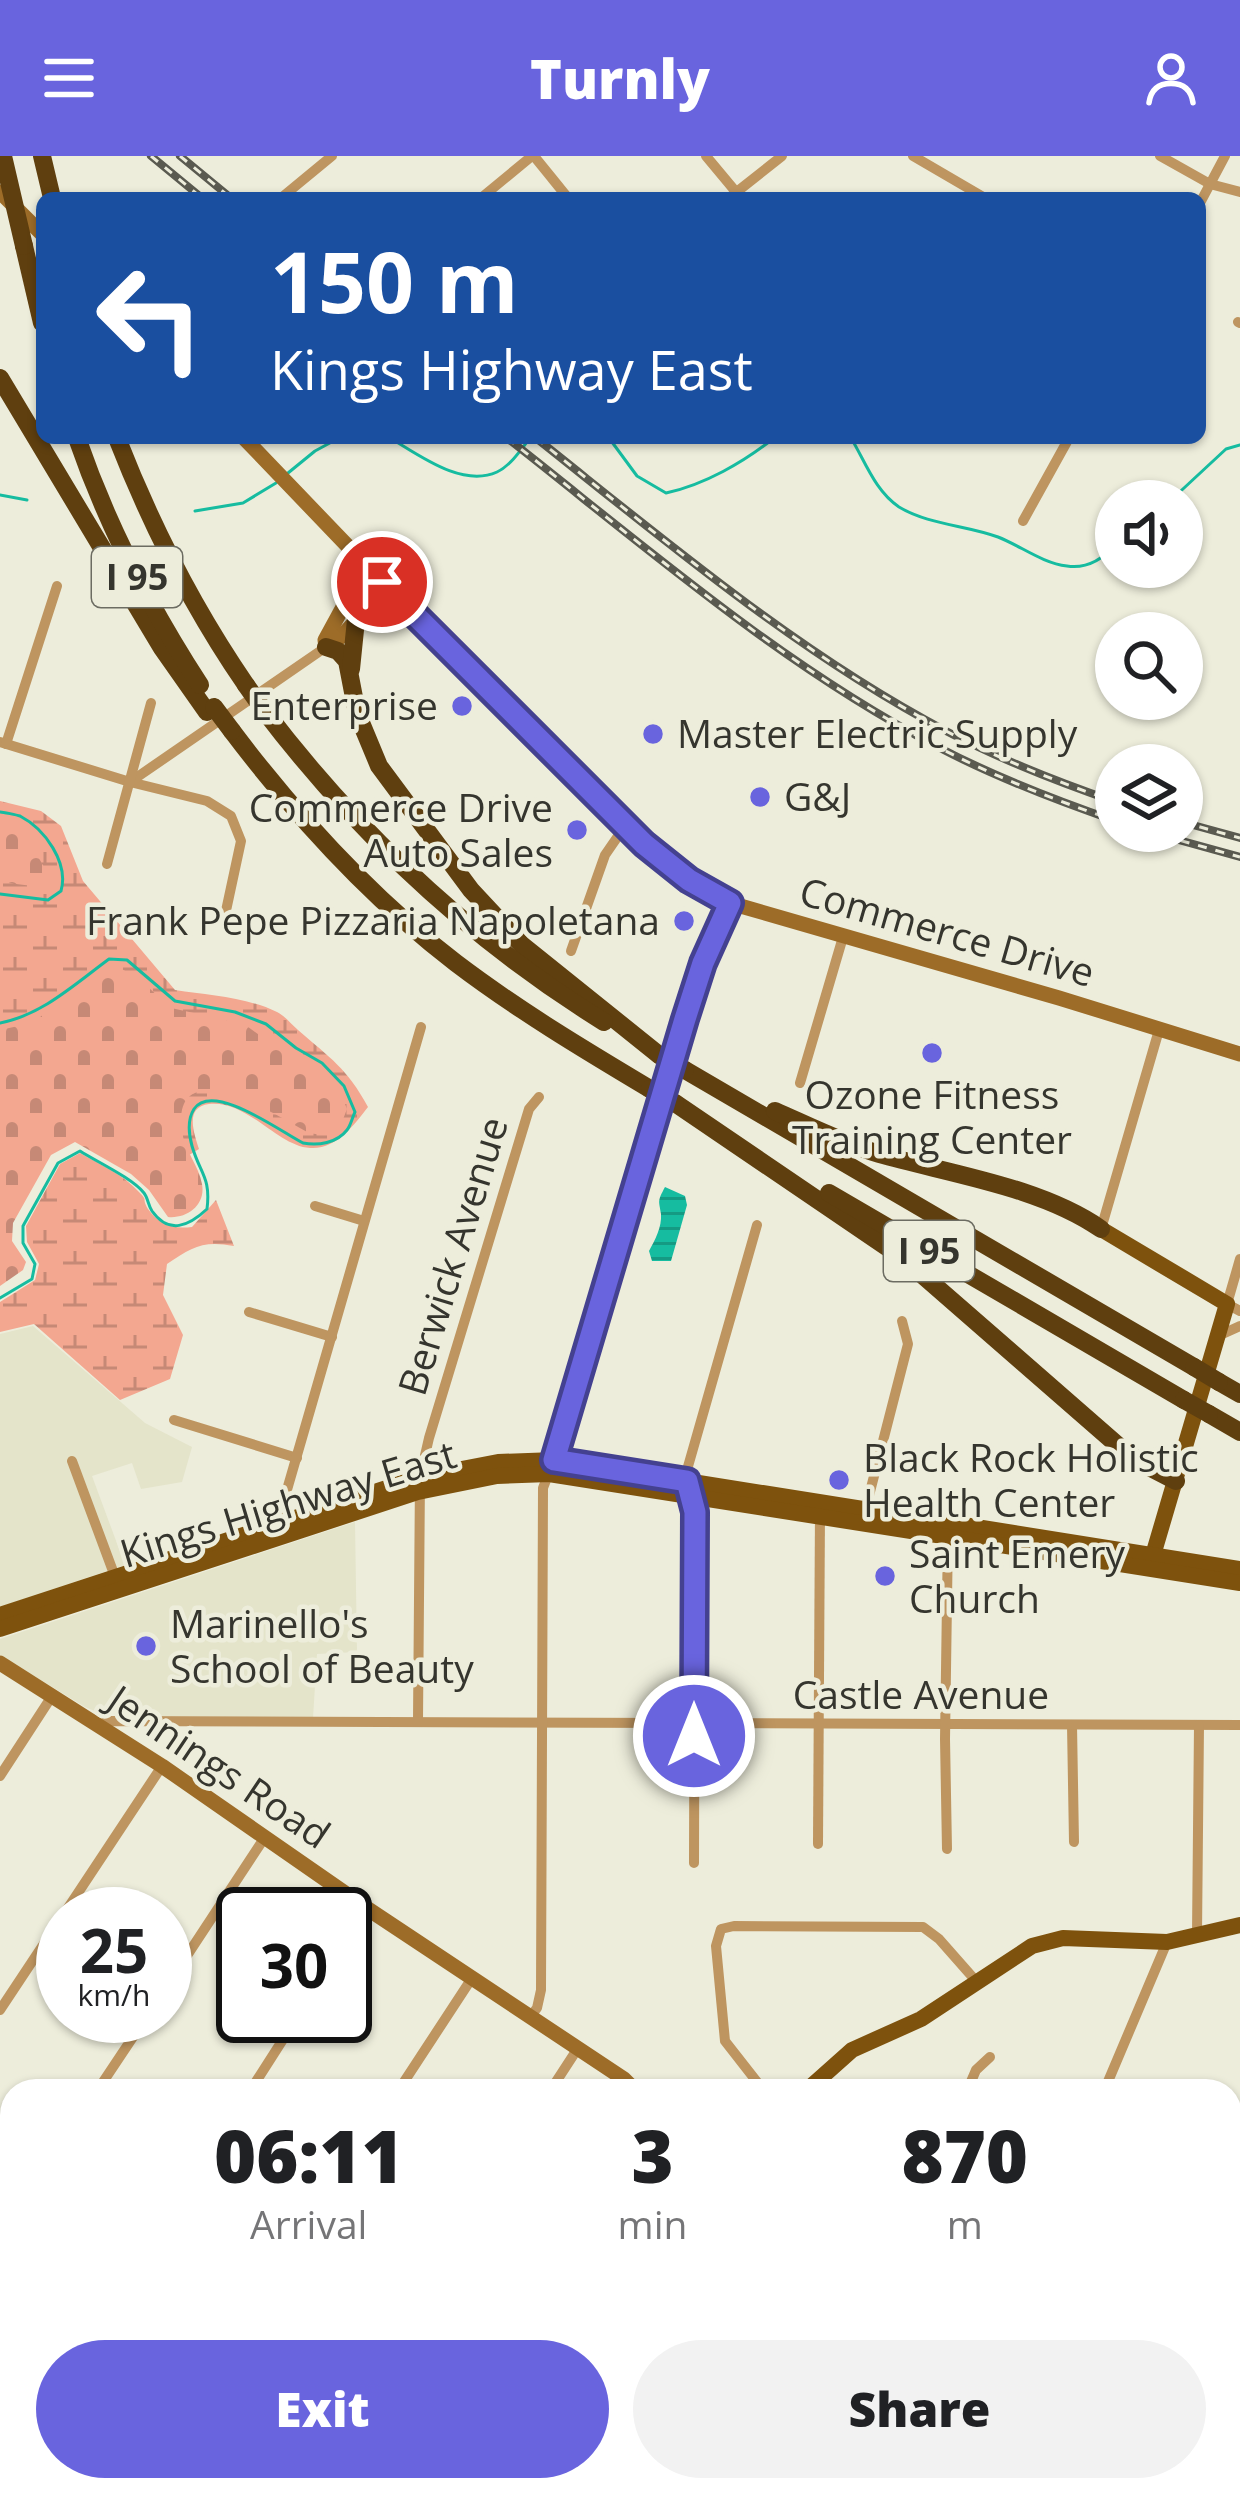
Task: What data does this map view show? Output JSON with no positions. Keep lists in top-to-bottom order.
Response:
{
  "streets": {
    "highway": ["I 95"],
    "main road": ["Commerce Drive", "Kings Highway East", "Jennings Road"],
    "street": ["Berwick Avenue", "Castle Avenue"]
  },
  "crossings": [
    ["Berwick Avenue", "Kings Highway East"],
    ["Berwick Avenue", "Castle Avenue"],
    ["Castle Avenue", "Jennings Road"]
  ],
  "places": [
    "Enterprise",
    "Master Electric Supply",
    "G&J",
    "Commerce Drive Auto Sales",
    "Frank Pepe Pizzaria Napoletana",
    "Ozone Fitness Training Center",
    "Black Rock Holistic Health Center",
    "Saint Emery Church",
    "Marinello's School of Beauty"
  ],
  "page": {
    "header": "Turnly",
    "turn": ["150 m", "Kings Highway East"],
    "speed": "25 km/h",
    "limit": "30",
    "eta": [
      "06:11",
      "Arrival",
      "3",
      "min",
      "870",
      "m"
    ],
    "buttons": ["Exit", "Share"]
  }
}
